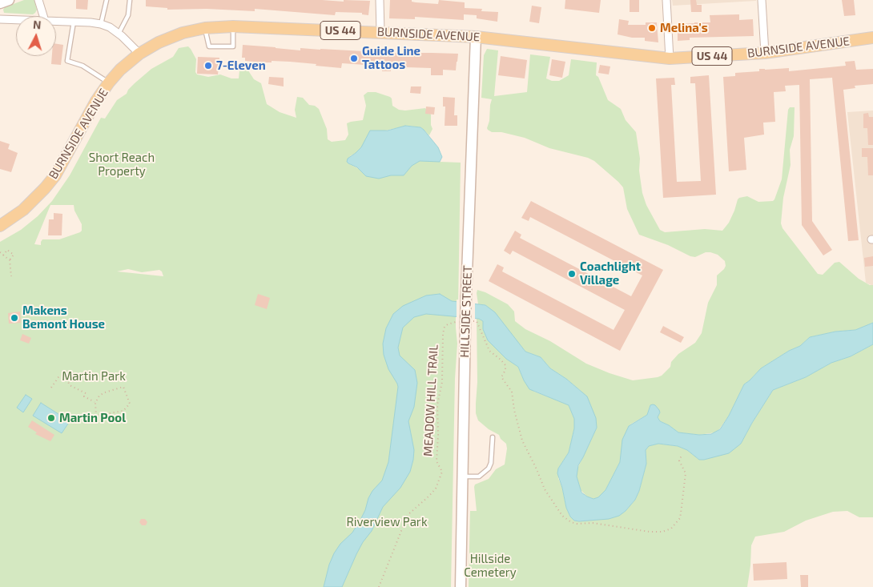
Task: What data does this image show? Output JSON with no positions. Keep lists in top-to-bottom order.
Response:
{
  "streets": {
    "main road": ["US 44", "BURNSIDE AVENUE", "HILLSIDE STREET"],
    "path": ["MEADOW HILL TRAIL"]
  },
  "crossings": [
    ["BURNSIDE AVENUE", "HILLSIDE STREET"],
    ["HILLSIDE STREET", "MEADOW HILL TRAIL"]
  ],
  "parks": [
    "Short Reach Property",
    "Martin Park",
    "Riverview Park",
    "Hillside Cemetery"
  ],
  "places": [
    "Melina's",
    "Guide Line Tattoos",
    "7-Eleven",
    "Coachlight Village",
    "Makens Bemont House",
    "Martin Pool"
  ],
  "north": "top"
}
